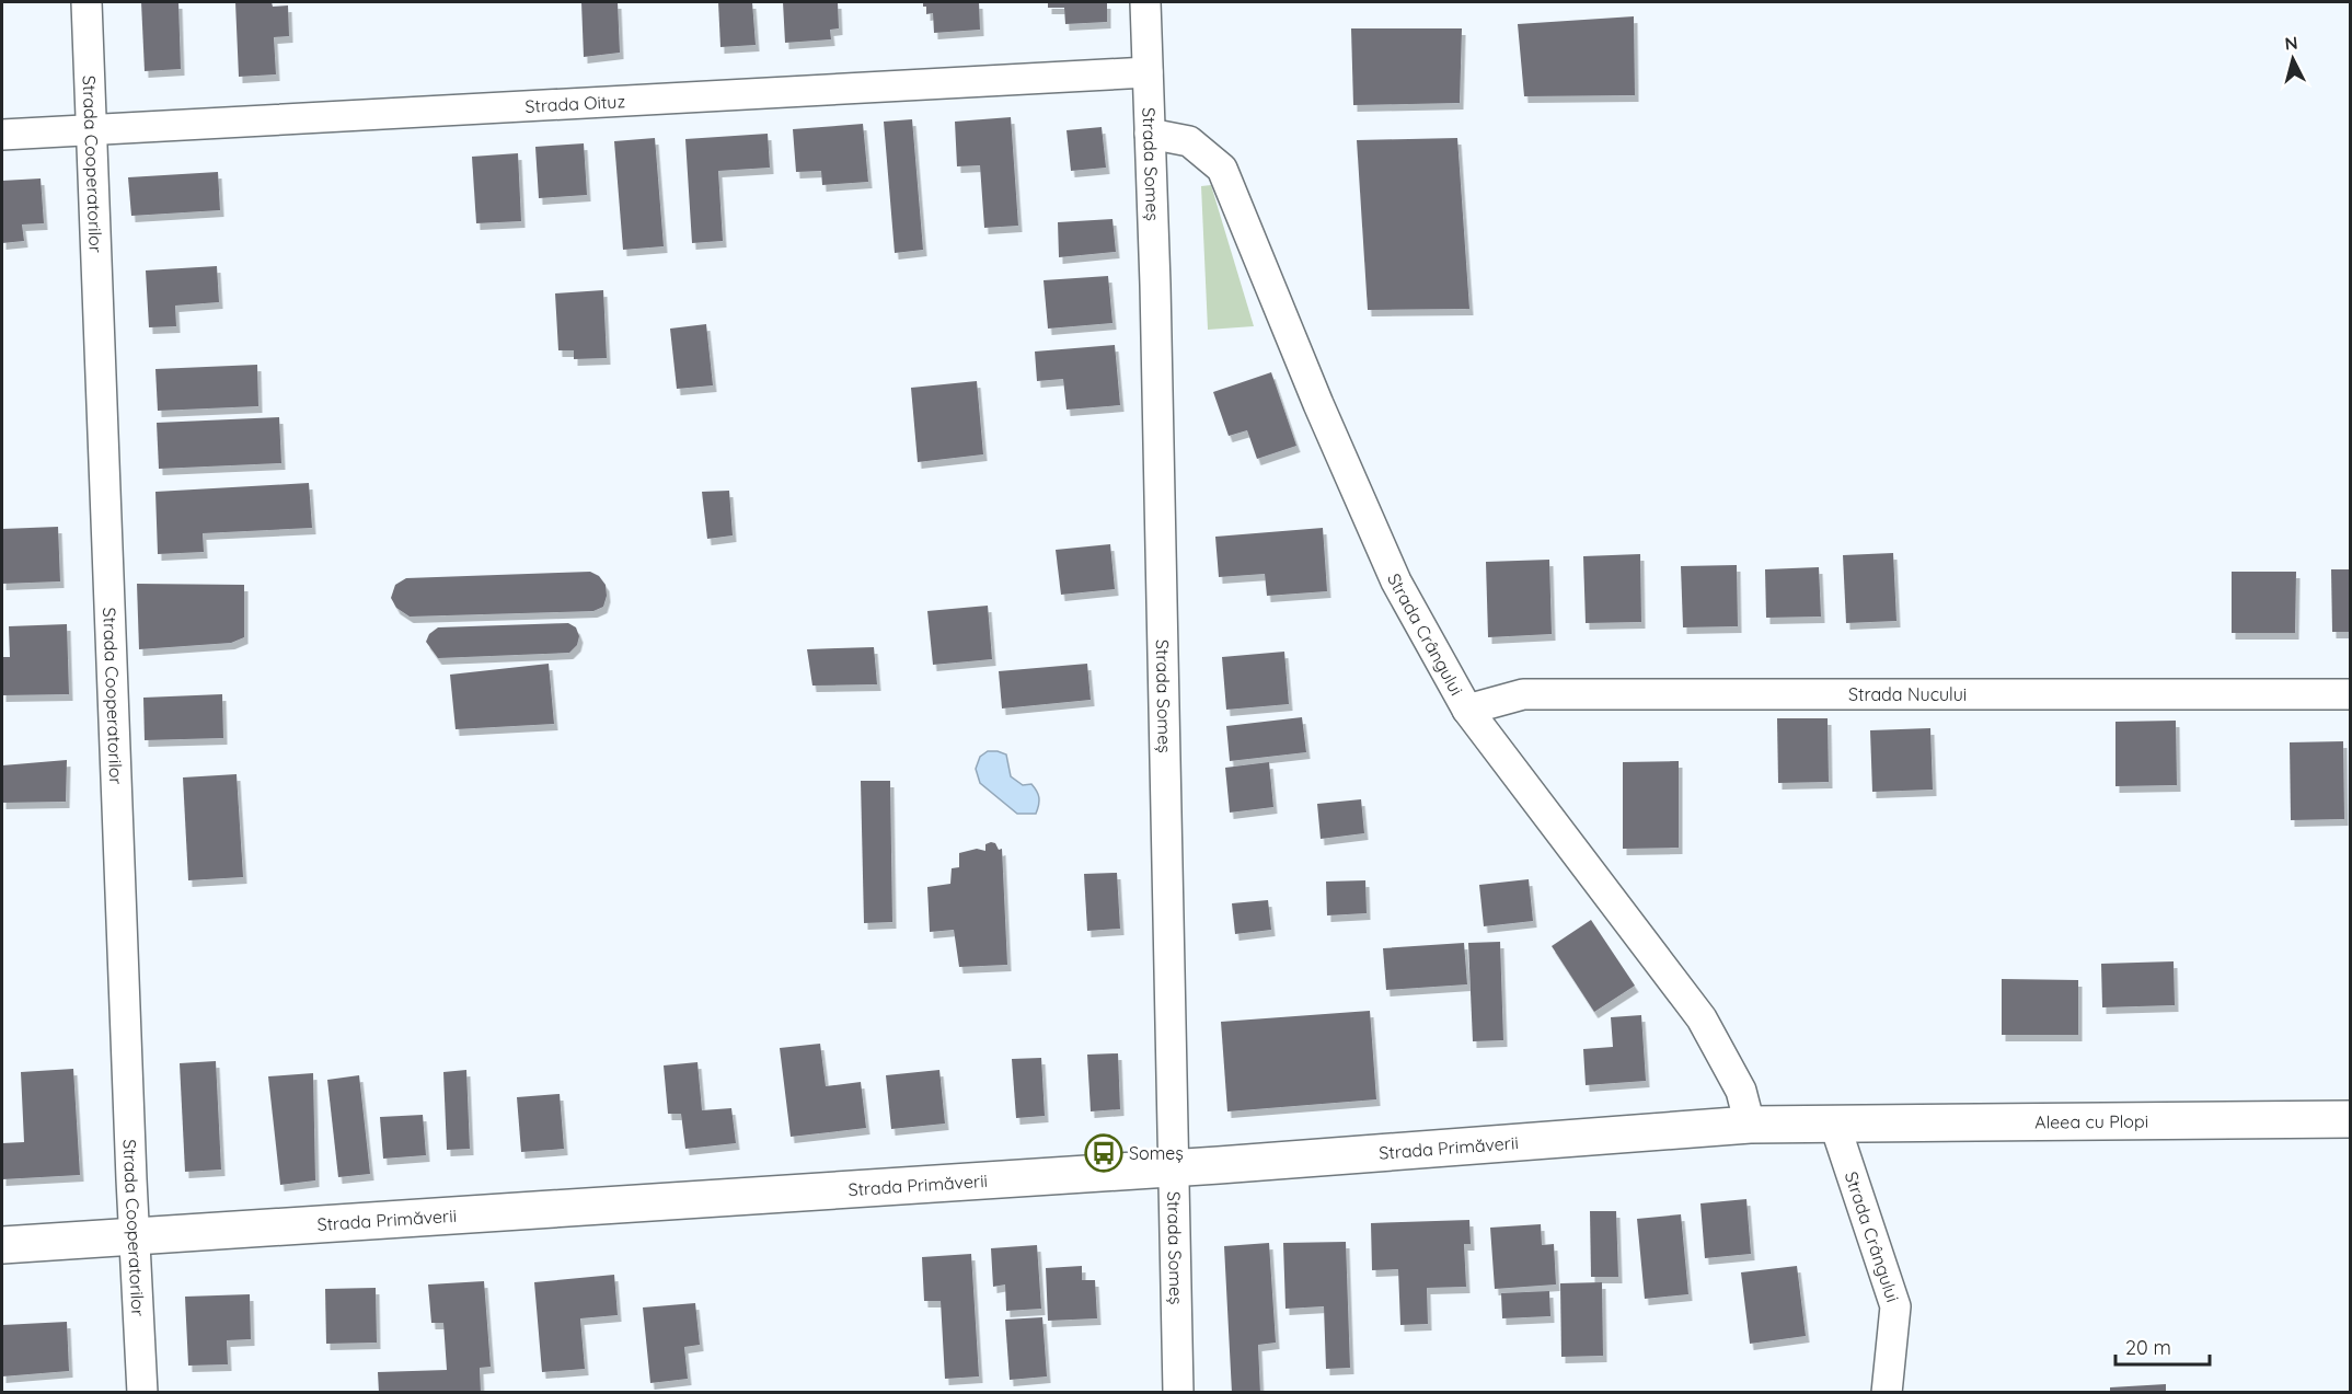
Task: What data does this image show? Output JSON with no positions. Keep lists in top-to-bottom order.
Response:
{
  "streets": {
    "street": [
      "Strada Oituz",
      "Strada Cooperatorilor",
      "Strada Someș",
      "Strada Crângului",
      "Strada Nucului",
      "Aleea cu Plopi",
      "Strada Primăverii"
    ]
  },
  "crossings": [
    ["Strada Oituz", "Strada Cooperatorilor"],
    ["Strada Oituz", "Strada Someș"],
    ["Strada Cooperatorilor", "Strada Primăverii"],
    ["Strada Someș", "Strada Crângului"],
    ["Strada Someș", "Strada Primăverii"],
    ["Strada Crângului", "Strada Nucului"],
    ["Strada Crângului", "Aleea cu Plopi"],
    ["Strada Crângului", "Strada Primăverii"],
    ["Aleea cu Plopi", "Strada Primăverii"]
  ],
  "places": {
    "bus stop": ["Someș"]
  },
  "scale_bar": "20 m",
  "north": "top"
}
